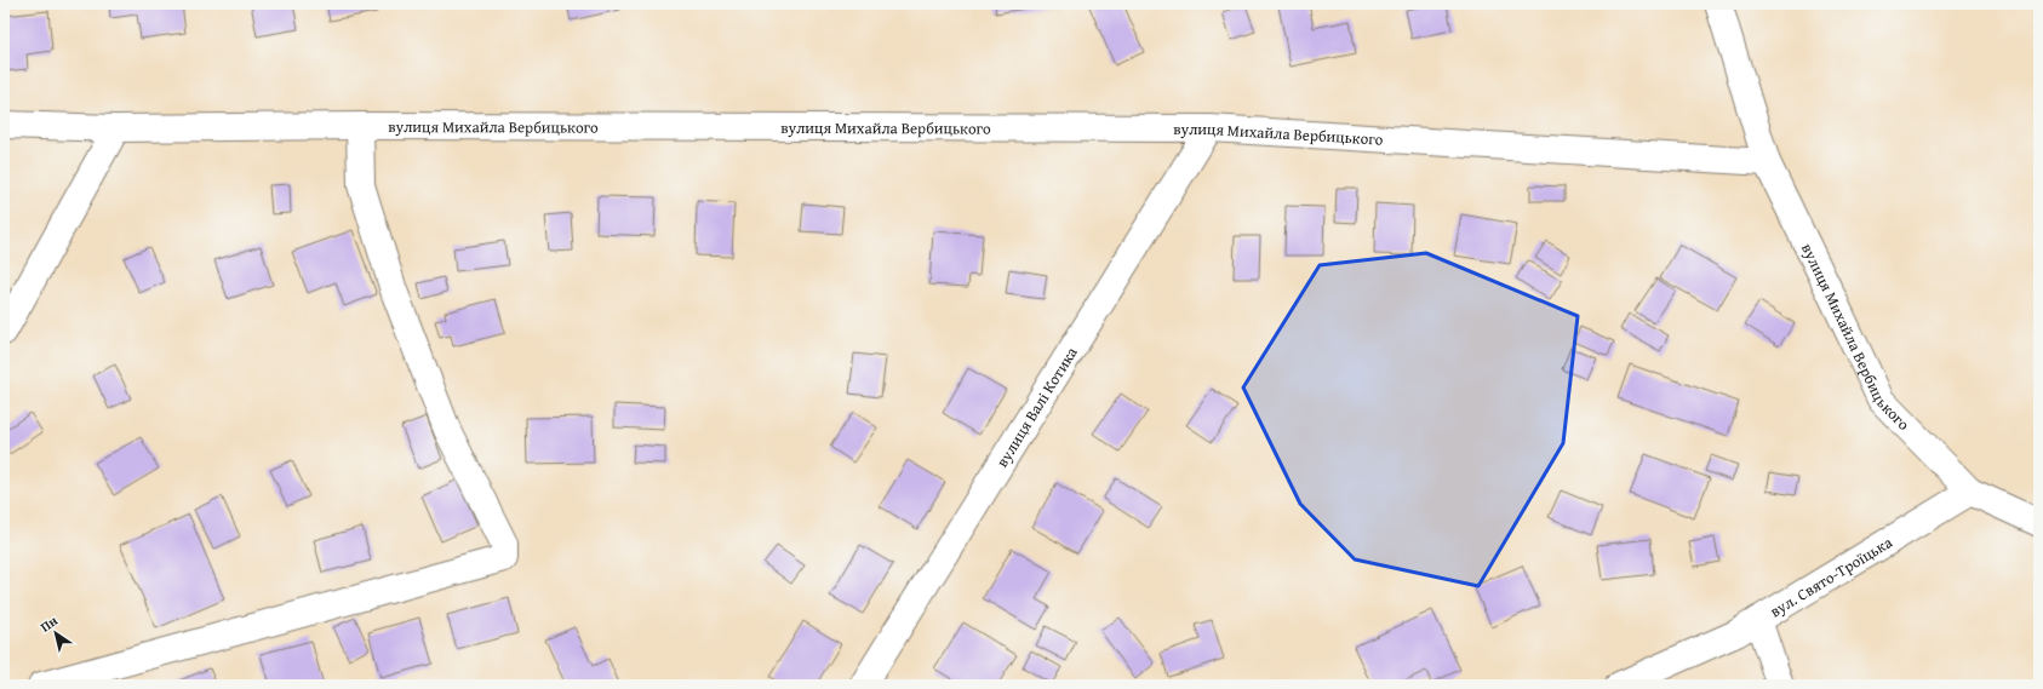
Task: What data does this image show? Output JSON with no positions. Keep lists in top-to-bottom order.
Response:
{
  "streets": {
    "street": ["вулиця Михайла Вербицького", "вулиця Валі Котика", "вул. Свято-Троїцька"]
  },
  "crossings": [
    ["вулиця Михайла Вербицького", "вулиця Валі Котика"],
    ["вулиця Михайла Вербицького", "вул. Свято-Троїцька"]
  ],
  "north": "top left"
}
